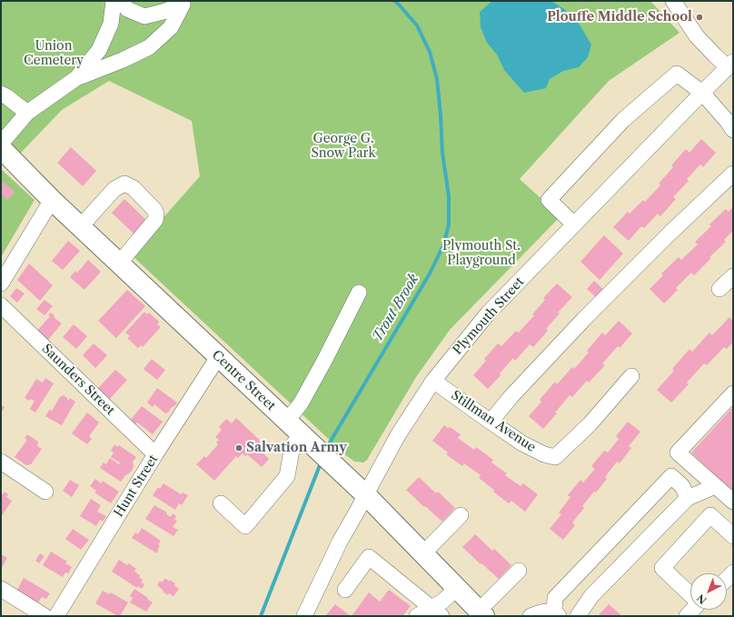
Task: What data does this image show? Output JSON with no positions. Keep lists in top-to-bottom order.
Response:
{
  "streets": {
    "main road": ["Centre Street"],
    "street": [
      "Plymouth Street",
      "Saunders Street",
      "Stillman Avenue",
      "Hunt Street"
    ]
  },
  "crossings": [
    ["Plymouth Street", "Centre Street"],
    ["Plymouth Street", "Stillman Avenue"],
    ["Saunders Street", "Hunt Street"],
    ["Centre Street", "Hunt Street"]
  ],
  "water": ["Trout Brook"],
  "parks": ["Union Cemetery", "George G. Snow Park", "Plymouth St. Playground"],
  "places": ["Plouffe Middle School", "Salvation Army"],
  "north": "bottom left"
}
